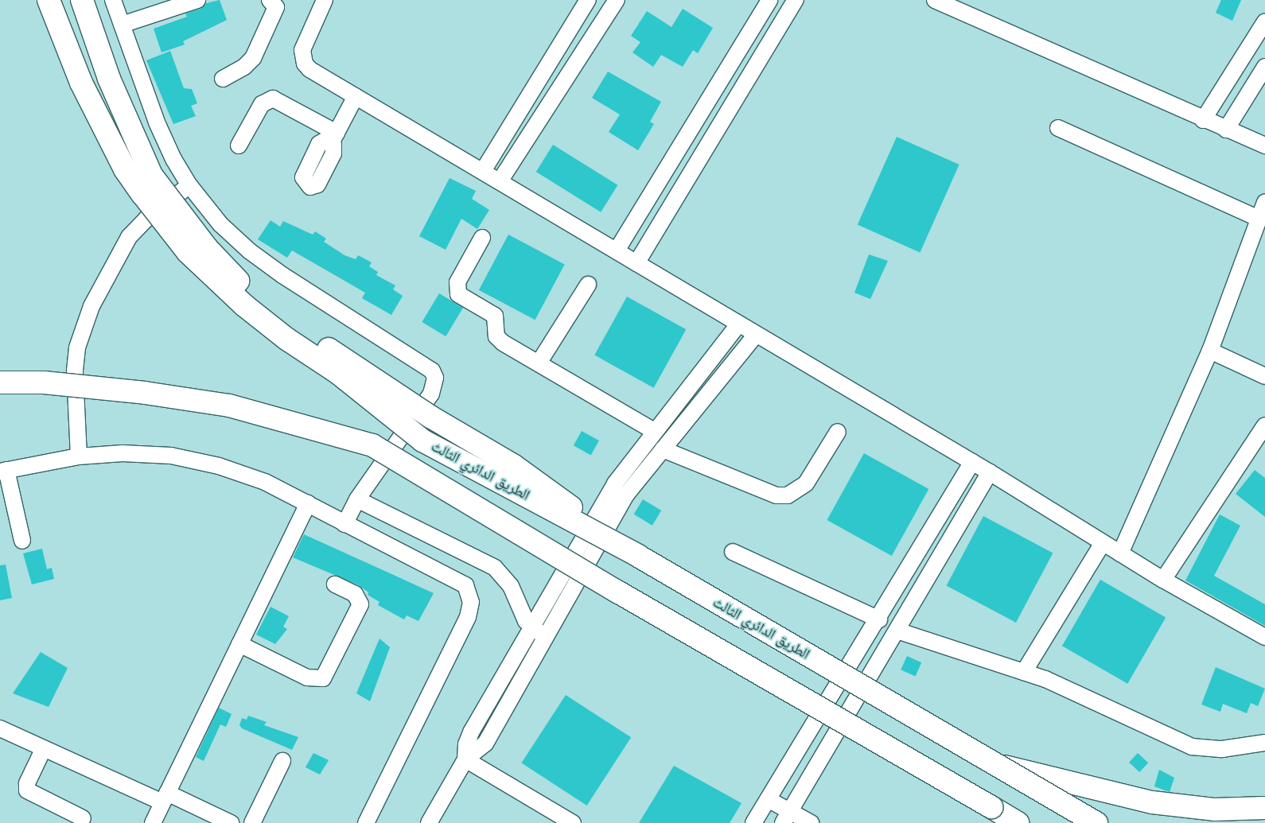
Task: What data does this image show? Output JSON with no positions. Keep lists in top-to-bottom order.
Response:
{
  "streets": {
    "highway": ["الطريق الدائري الثالث"]
  }
}
